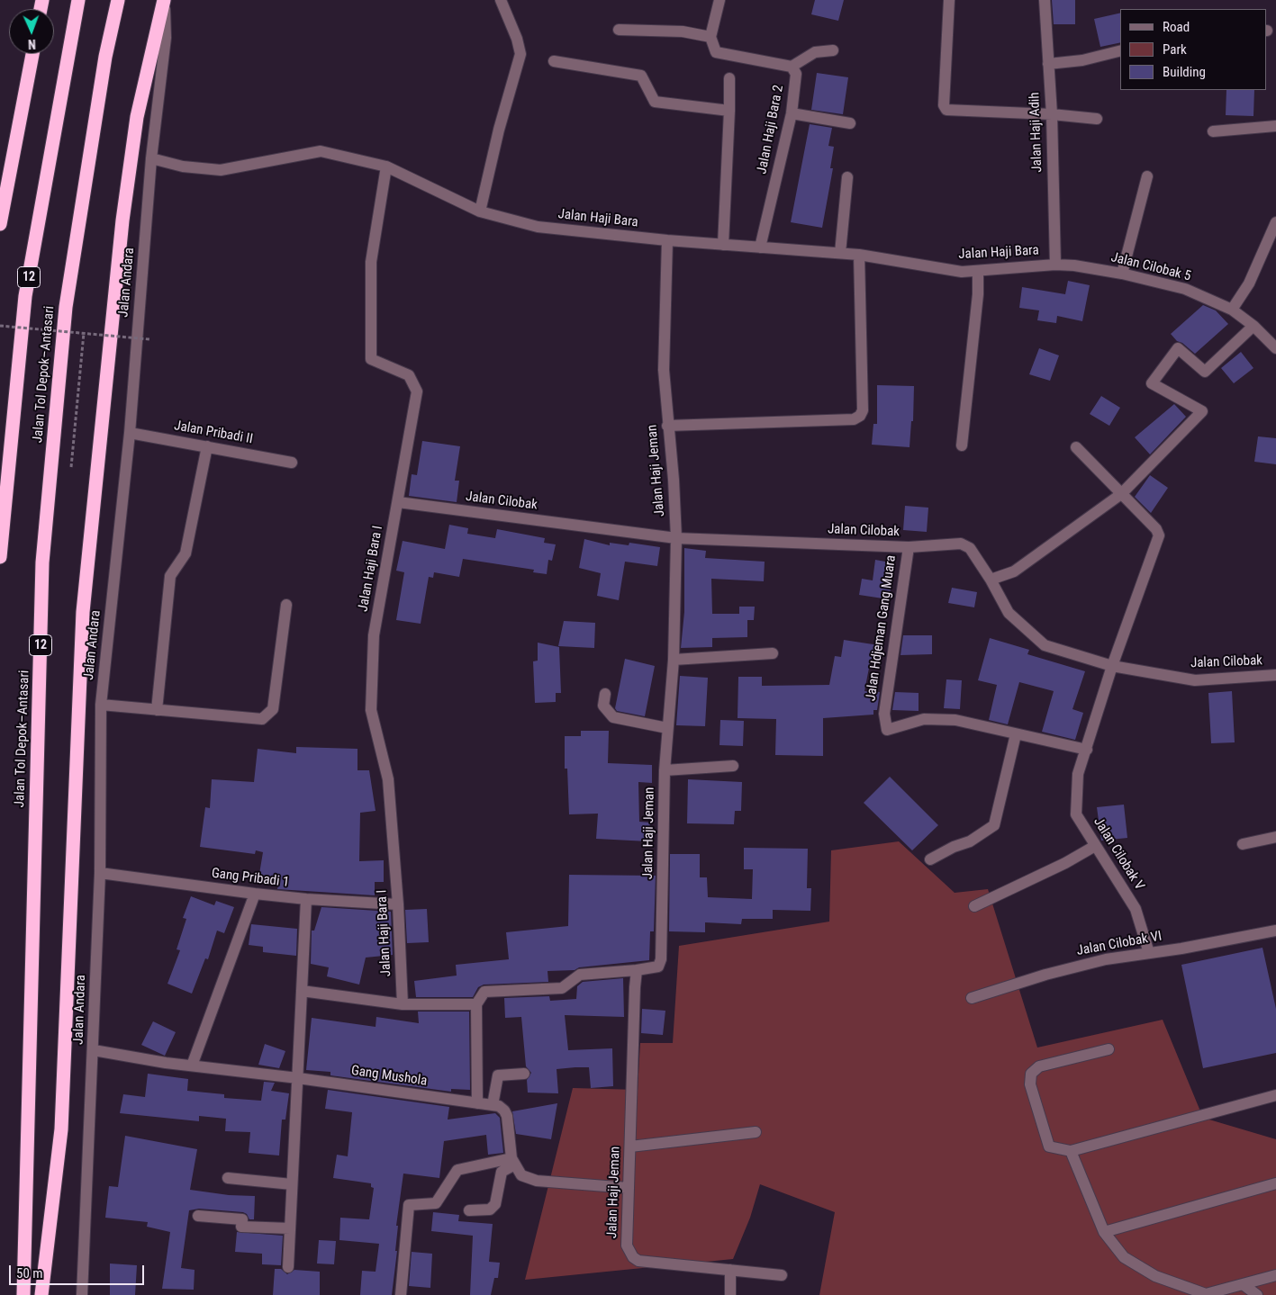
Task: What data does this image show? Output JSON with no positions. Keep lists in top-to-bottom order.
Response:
{
  "streets": {
    "highway": ["12", "Jalan Tol Depok–Antasari"],
    "street": [
      "Jalan Haji Bara 2",
      "Jalan Haji Adih",
      "Jalan Haji Bara",
      "Jalan Cilobak 5",
      "Jalan Andara",
      "Jalan Pribadi II",
      "Jalan Haji Jeman",
      "Jalan Cilobak",
      "Jalan Haji Bara I",
      "Jalan Hdjeman Gang Muara",
      "Jalan Cilobak V",
      "Gang Pribadi 1",
      "Jalan Cilobak VI",
      "Gang Mushola"
    ]
  },
  "crossings": [
    ["Jalan Haji Bara 2", "Jalan Haji Bara"],
    ["Jalan Haji Adih", "Jalan Haji Bara"],
    ["Jalan Haji Adih", "Jalan Cilobak 5"],
    ["Jalan Haji Bara", "Jalan Cilobak 5"],
    ["Jalan Haji Bara", "Jalan Andara"],
    ["Jalan Haji Bara", "Jalan Haji Jeman"],
    ["Jalan Haji Bara", "Jalan Haji Bara I"],
    ["Jalan Andara", "Jalan Pribadi II"],
    ["Jalan Andara", "Gang Pribadi 1"],
    ["Jalan Andara", "Gang Mushola"],
    ["Jalan Haji Jeman", "Jalan Cilobak"],
    ["Jalan Cilobak", "Jalan Haji Bara I"],
    ["Jalan Cilobak", "Jalan Hdjeman Gang Muara"],
    ["Jalan Cilobak", "Jalan Cilobak V"],
    ["Jalan Haji Bara I", "Gang Pribadi 1"],
    ["Jalan Cilobak V", "Jalan Cilobak VI"]
  ],
  "legend": ["Road", "Park", "Building"],
  "scale_bar": "50 m",
  "north": "bottom"
}
